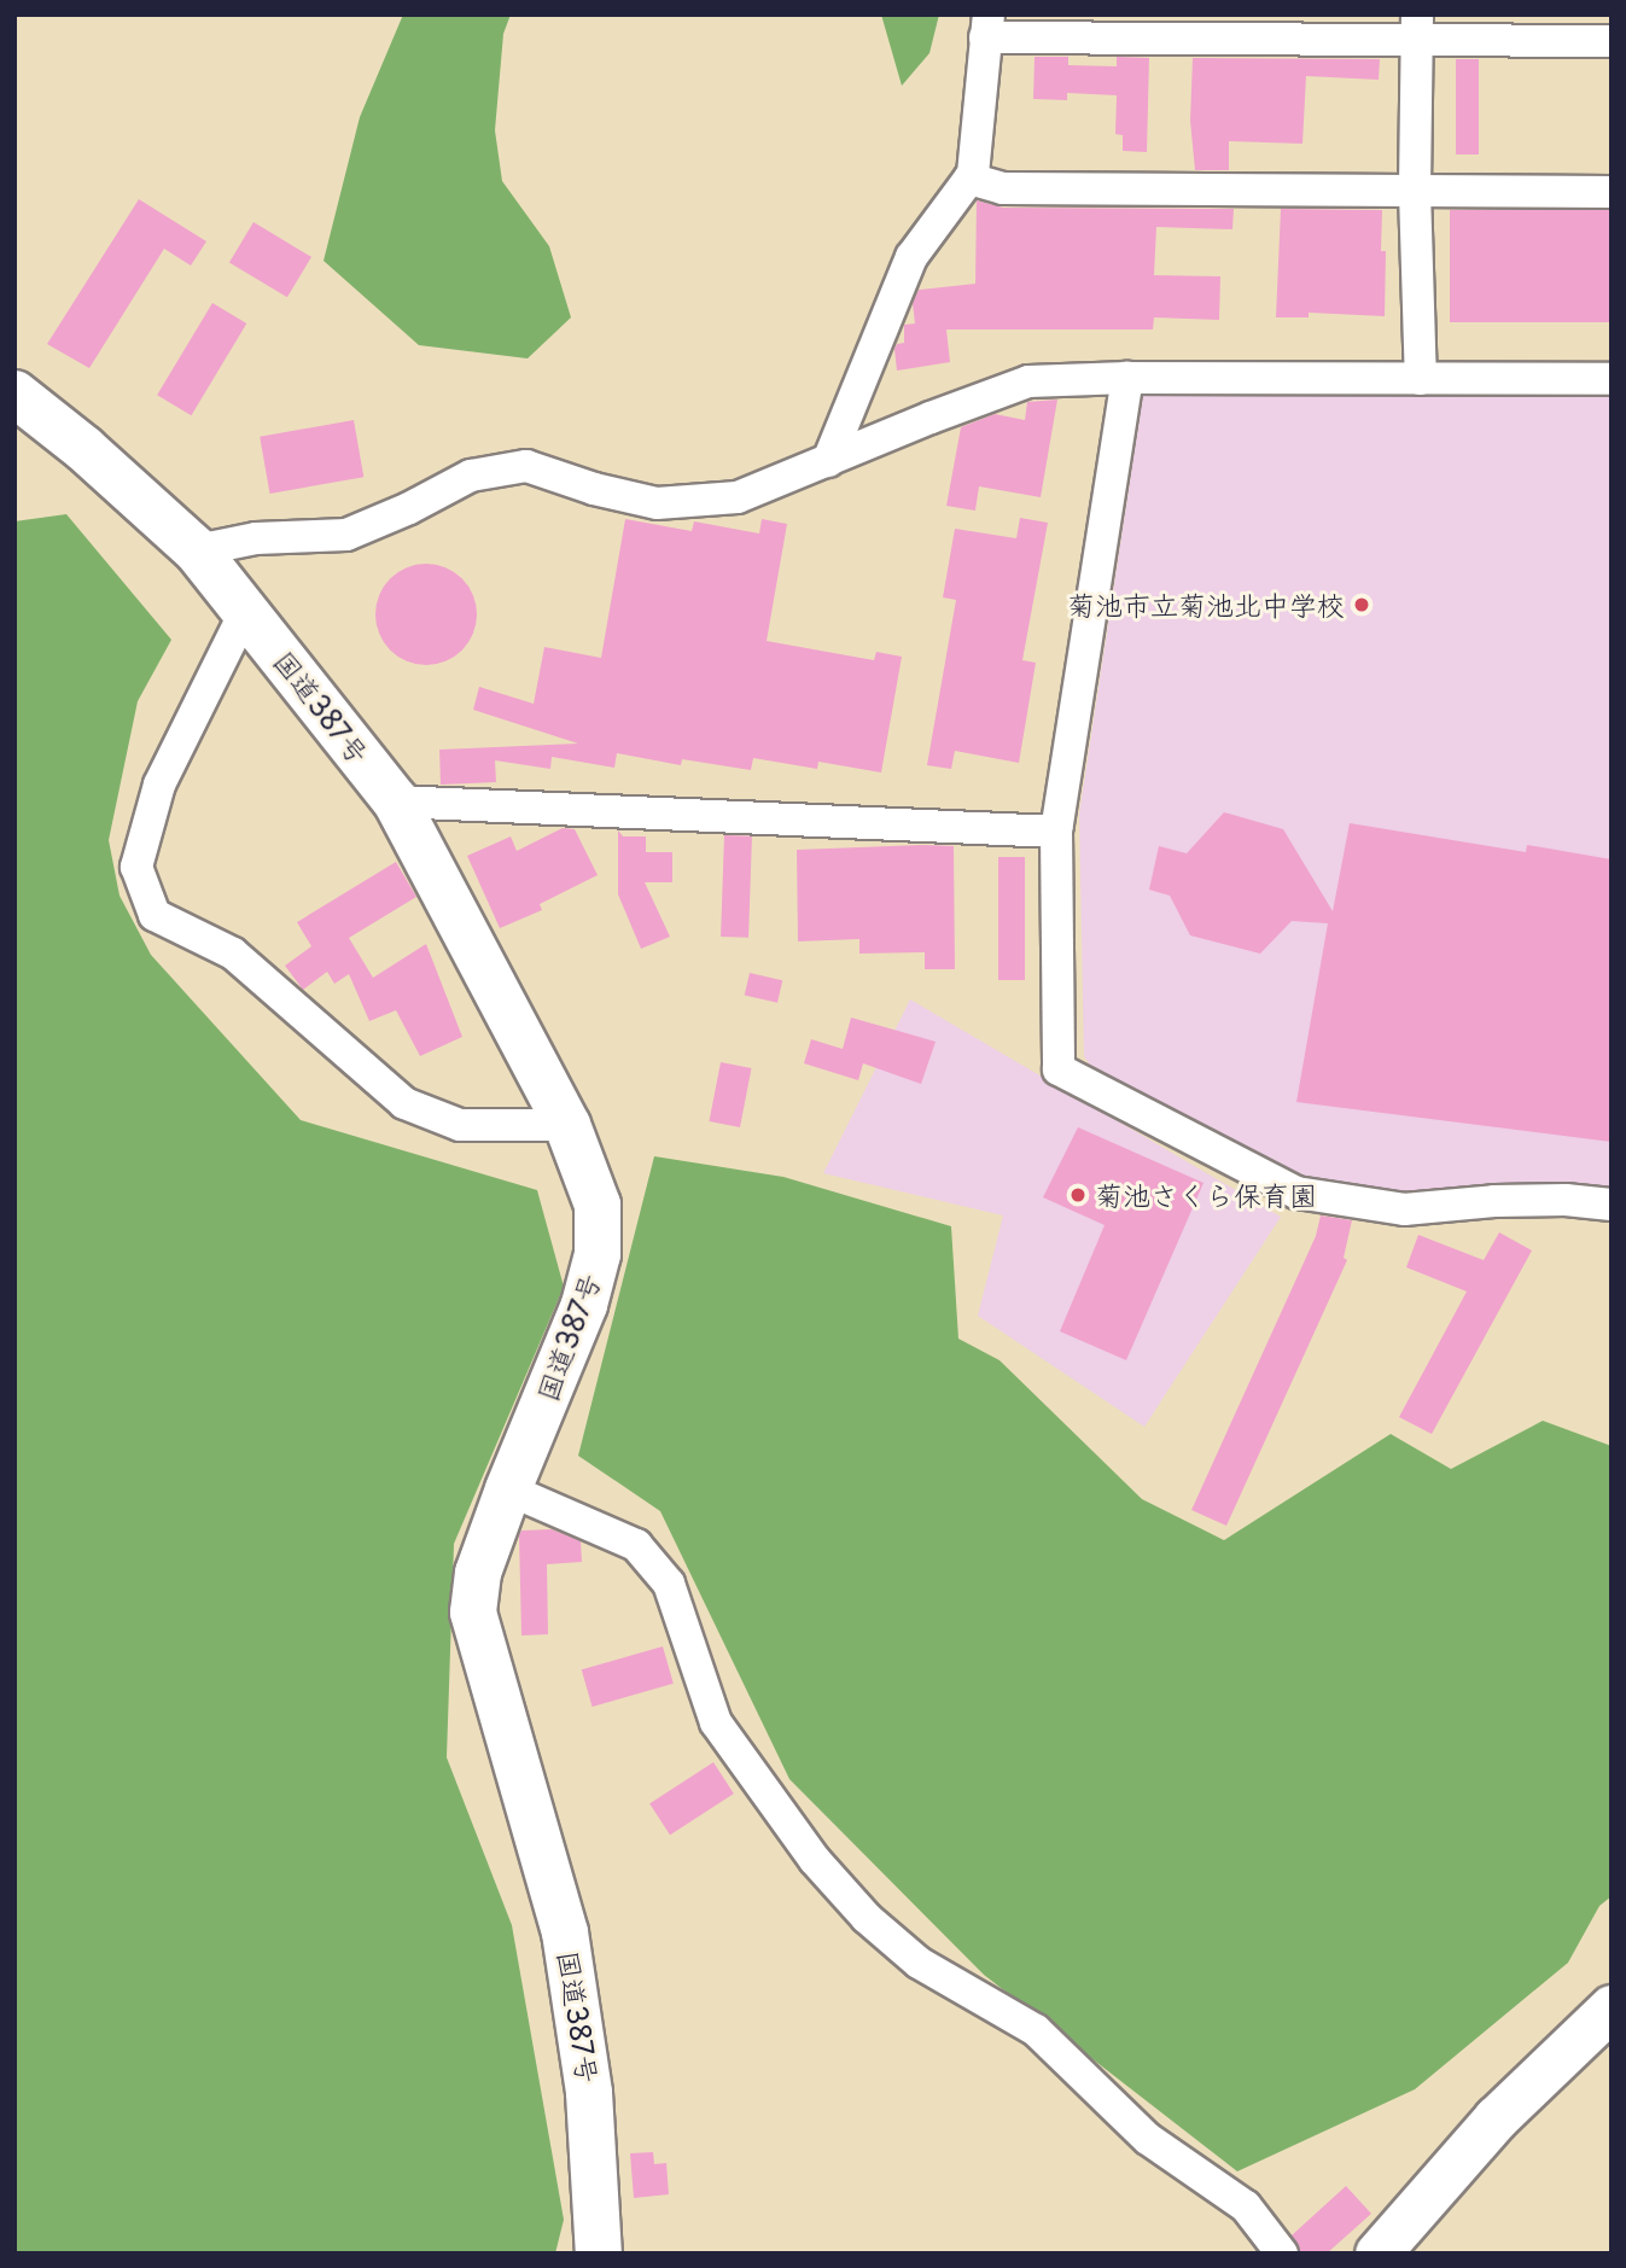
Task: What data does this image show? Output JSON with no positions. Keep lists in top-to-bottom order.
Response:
{
  "streets": {
    "highway": ["国道387号"]
  },
  "places": ["菊池市立菊池北中学校", "菊池さくら保育園"]
}
